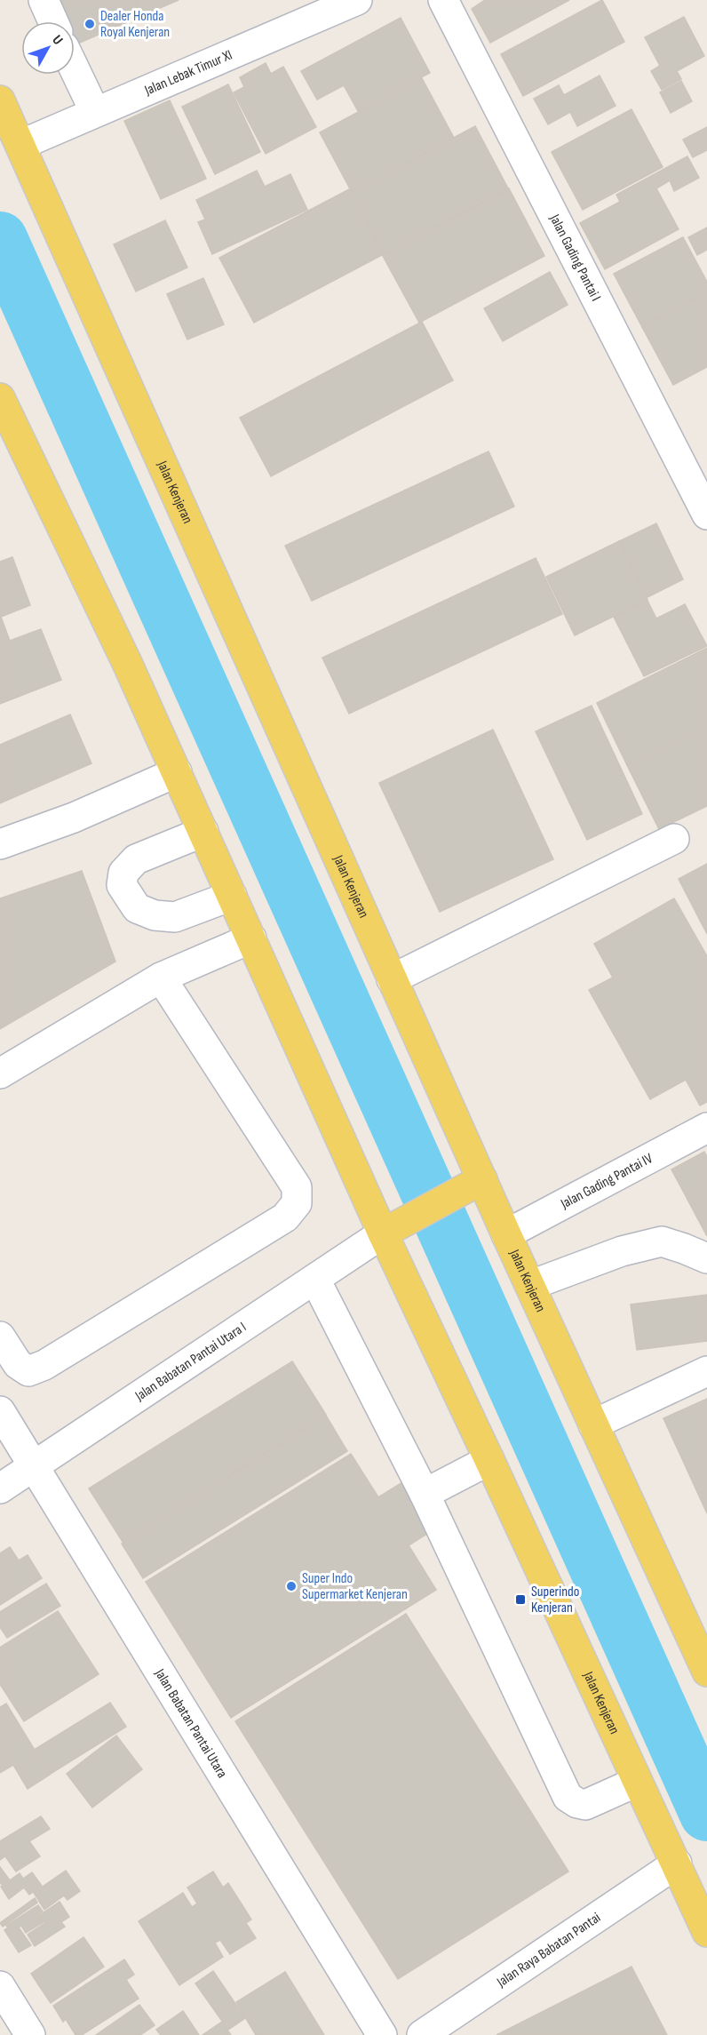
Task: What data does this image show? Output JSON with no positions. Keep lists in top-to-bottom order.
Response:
{
  "streets": {
    "main road": ["Jalan Kenjeran"],
    "street": [
      "Jalan Lebak Timur XI",
      "Jalan Gading Pantai I",
      "Jalan Gading Pantai IV",
      "Jalan Babatan Pantai Utara I",
      "Jalan Babatan Pantai Utara",
      "Jalan Raya Babatan Pantai"
    ]
  },
  "crossings": [
    ["Jalan Lebak Timur XI", "Jalan Kenjeran"],
    ["Jalan Kenjeran", "Jalan Gading Pantai IV"],
    ["Jalan Kenjeran", "Jalan Babatan Pantai Utara I"],
    ["Jalan Kenjeran", "Jalan Raya Babatan Pantai"],
    ["Jalan Babatan Pantai Utara I", "Jalan Babatan Pantai Utara"]
  ],
  "places": {
    "other": ["Dealer Honda Royal Kenjeran", "Super Indo Supermarket Kenjeran"],
    "transit": ["Superindo Kenjeran"]
  },
  "north": "top right"
}
